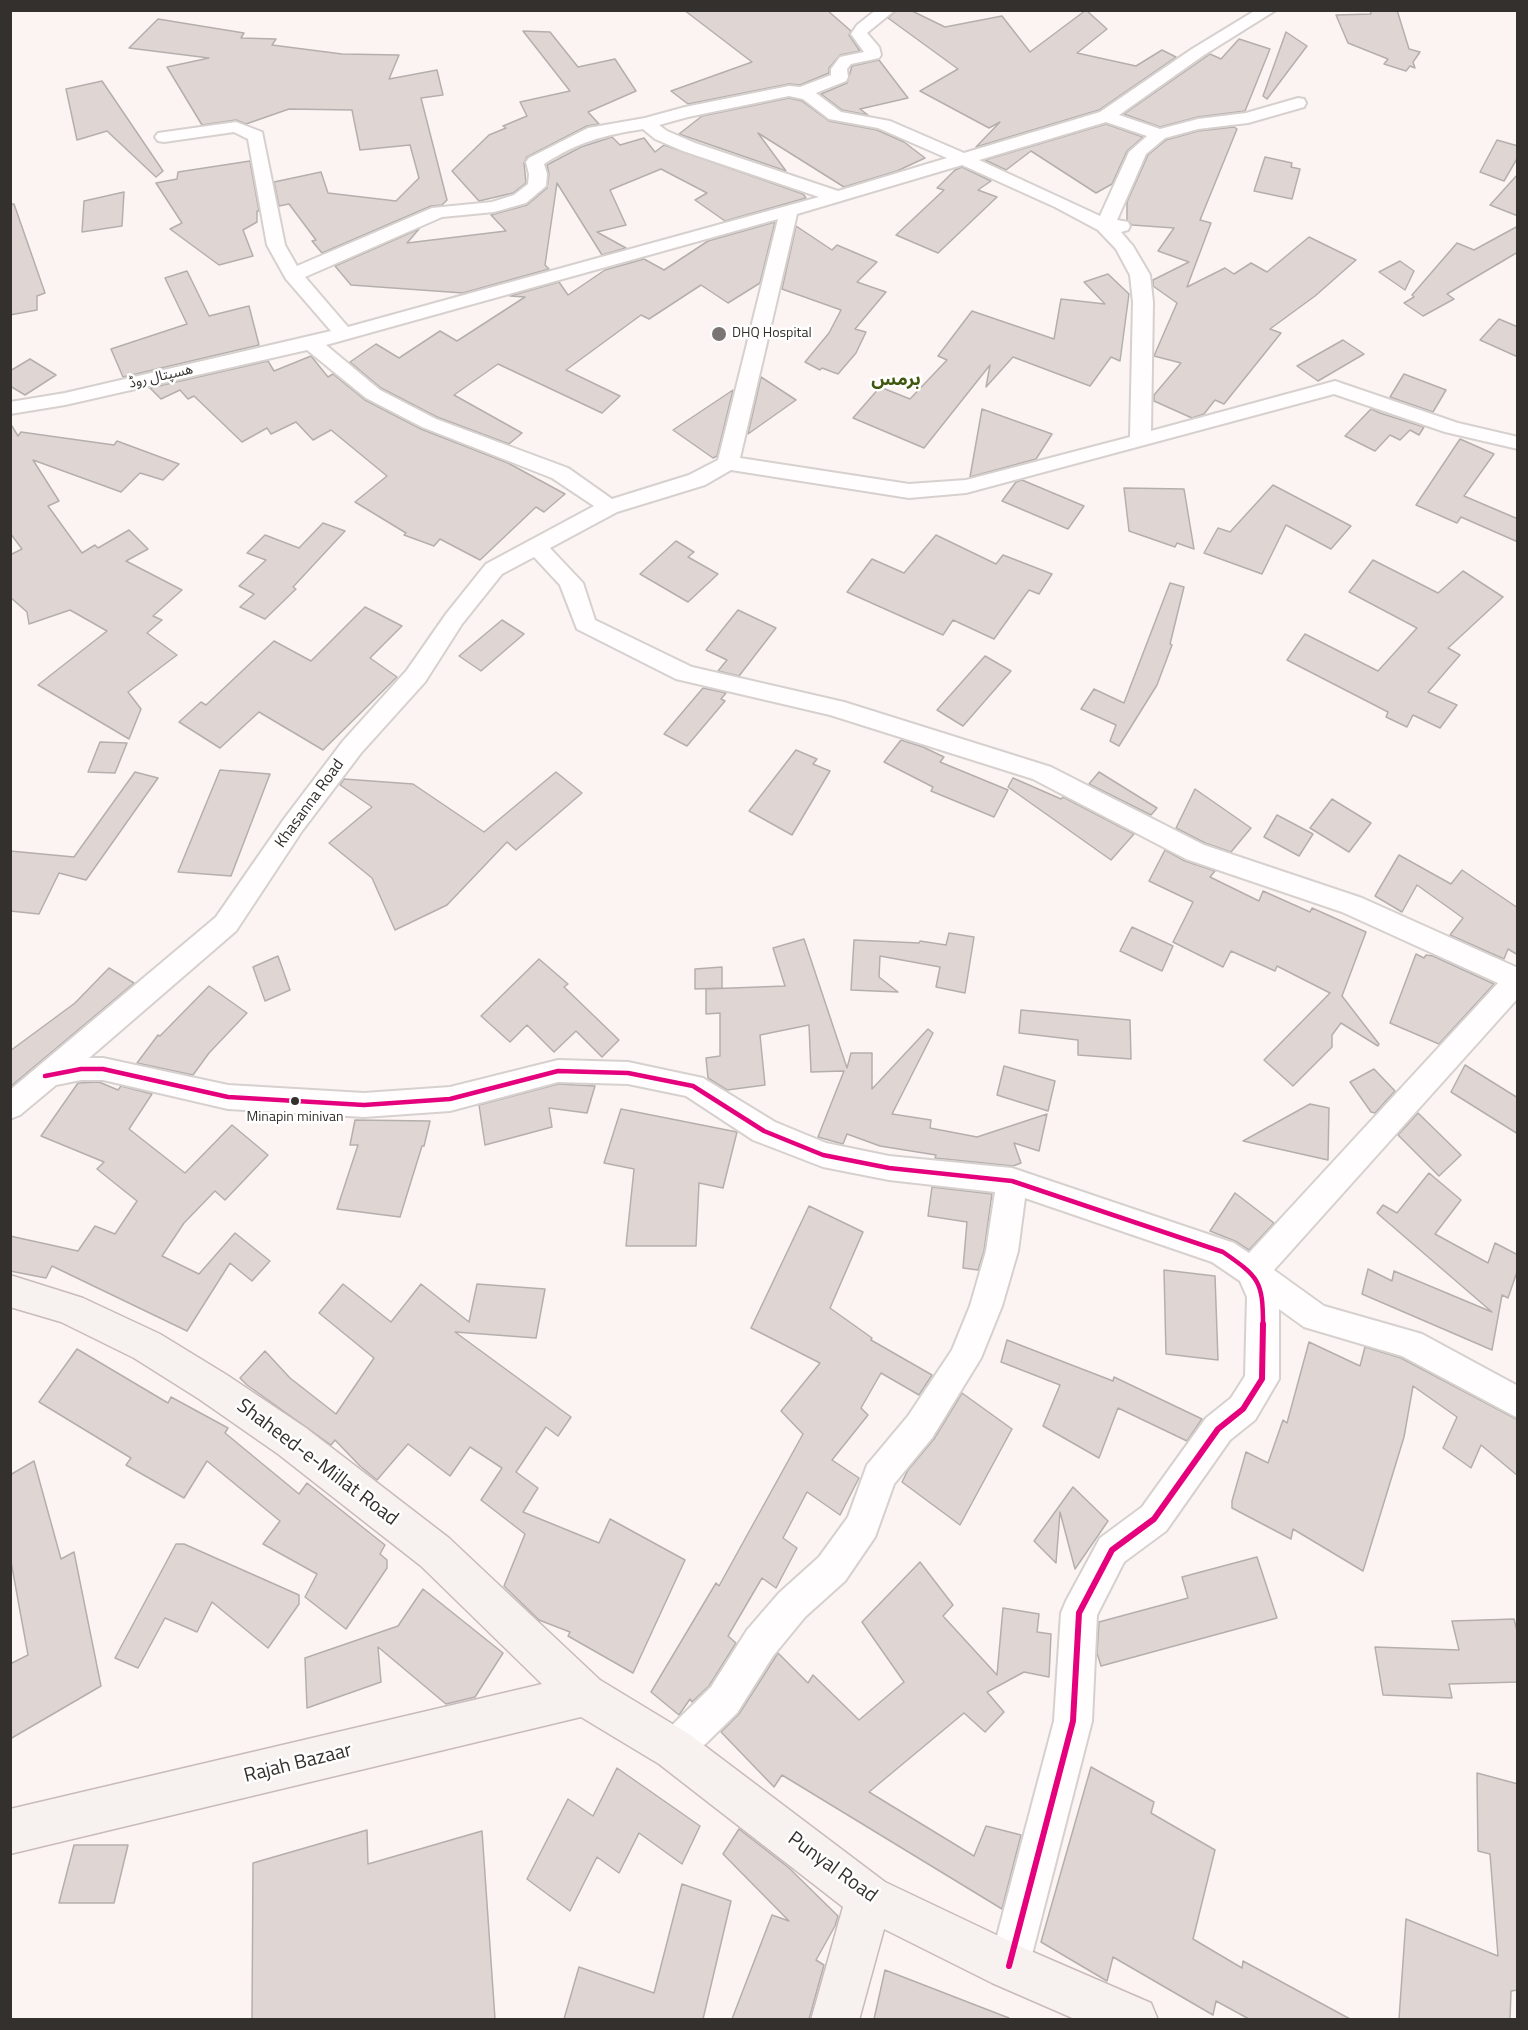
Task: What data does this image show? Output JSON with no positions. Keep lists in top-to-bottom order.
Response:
{
  "streets": {
    "main road": ["Shaheed-e-Millat Road", "Rajah Bazaar", "Punyal Road"],
    "street": ["ھسپتال روڈ", "Khasanna Road"]
  },
  "crossings": [
    ["Shaheed-e-Millat Road", "Rajah Bazaar"],
    ["Shaheed-e-Millat Road", "Punyal Road"],
    ["Rajah Bazaar", "Punyal Road"]
  ],
  "districts": ["برمس"],
  "places": ["DHQ Hospital", "Minapin minivan"]
}
